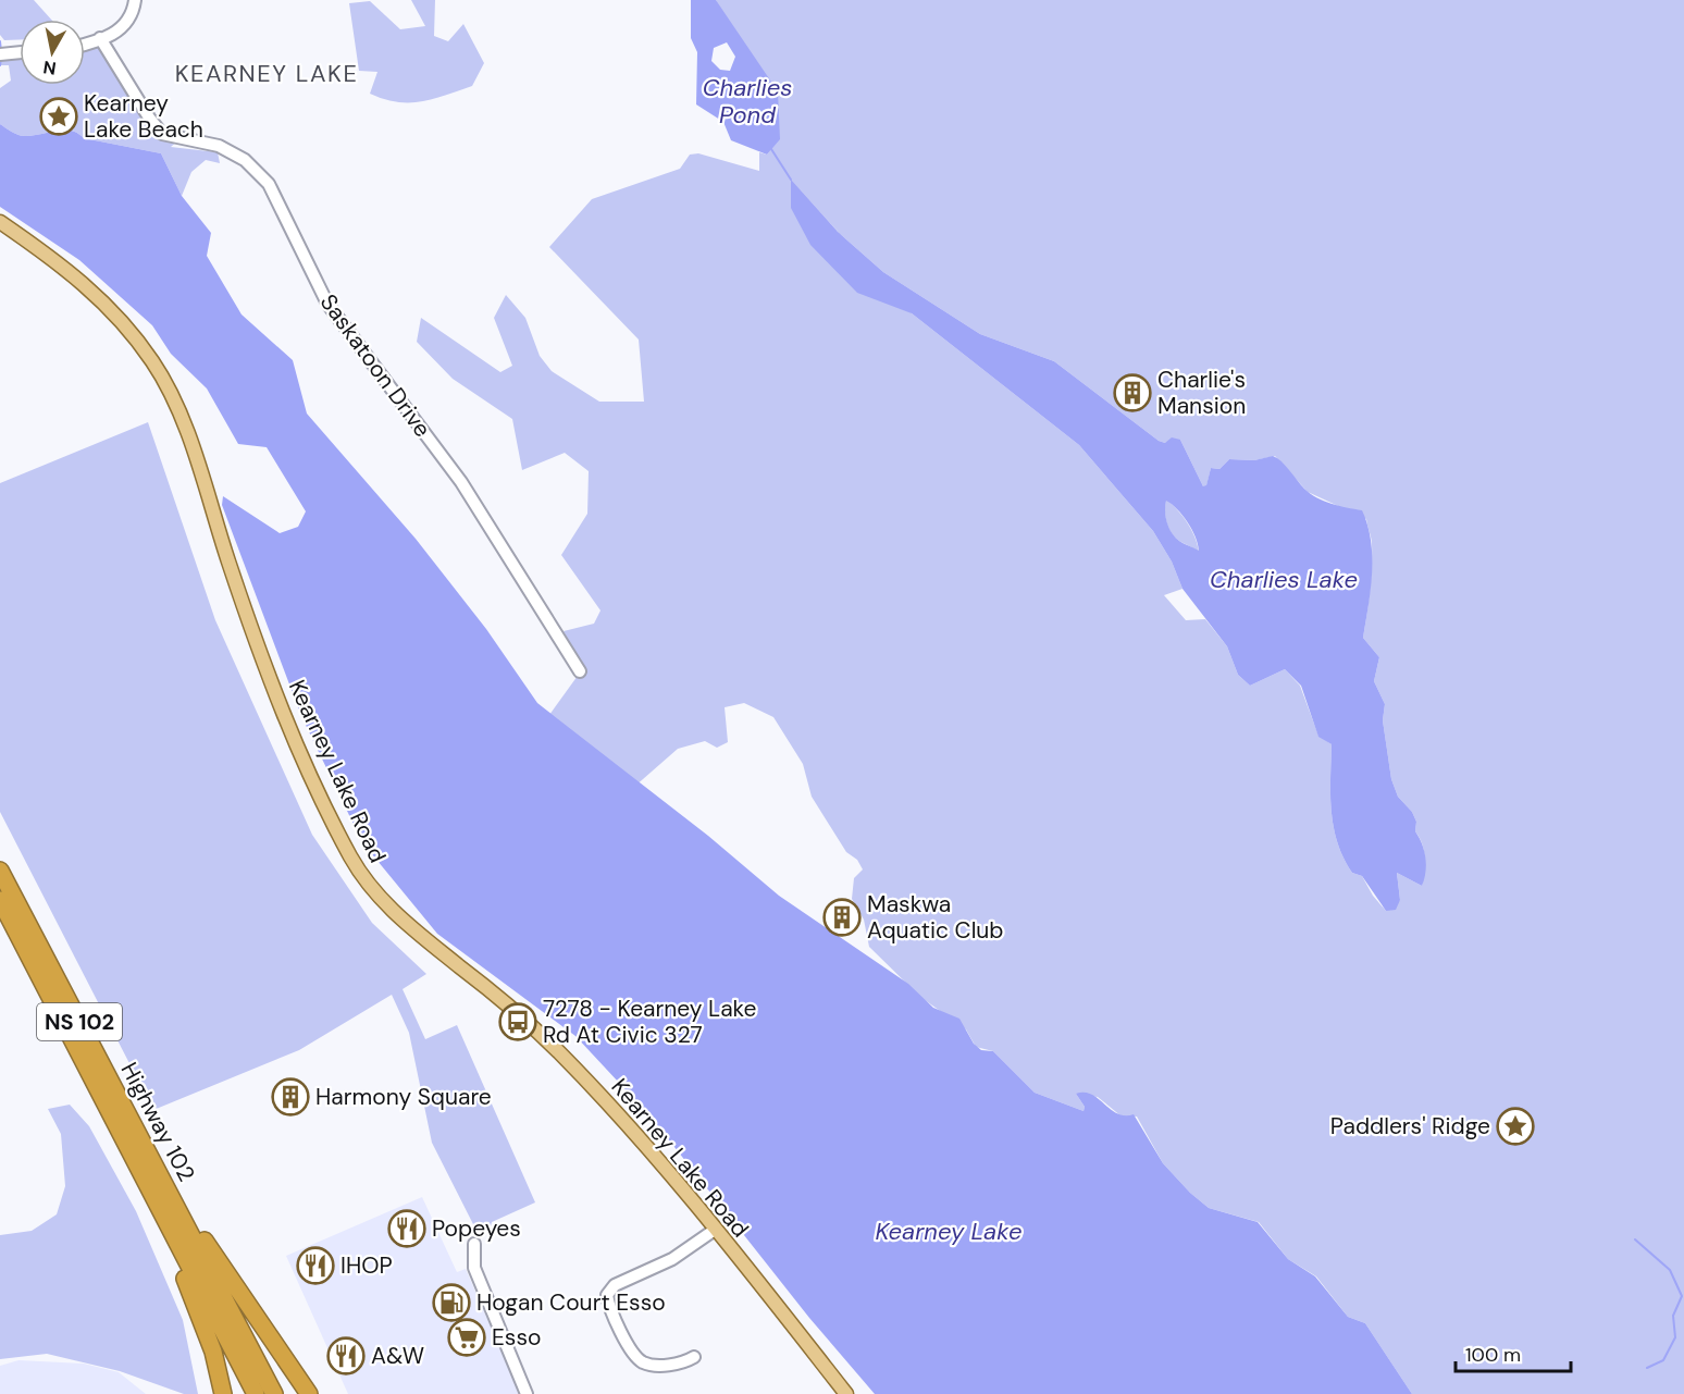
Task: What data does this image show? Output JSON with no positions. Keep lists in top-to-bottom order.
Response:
{
  "streets": {
    "highway": ["NS 102", "Highway 102"],
    "main road": ["Kearney Lake Road"],
    "street": ["Saskatoon Drive"]
  },
  "districts": ["KEARNEY LAKE"],
  "water": ["Charlies Pond", "Charlies Lake", "Kearney Lake"],
  "places": {
    "place": ["Kearney Lake Beach", "Paddlers' Ridge"],
    "building": ["Charlie's Mansion", "Maskwa Aquatic Club", "Harmony Square"],
    "bus stop": ["7278 - Kearney Lake Rd At Civic 327"],
    "restaurant": ["Popeyes", "IHOP", "A&W"],
    "fuel station": ["Hogan Court Esso"],
    "supermarket": ["Esso"]
  },
  "scale_bar": "100 m",
  "north": "bottom"
}
